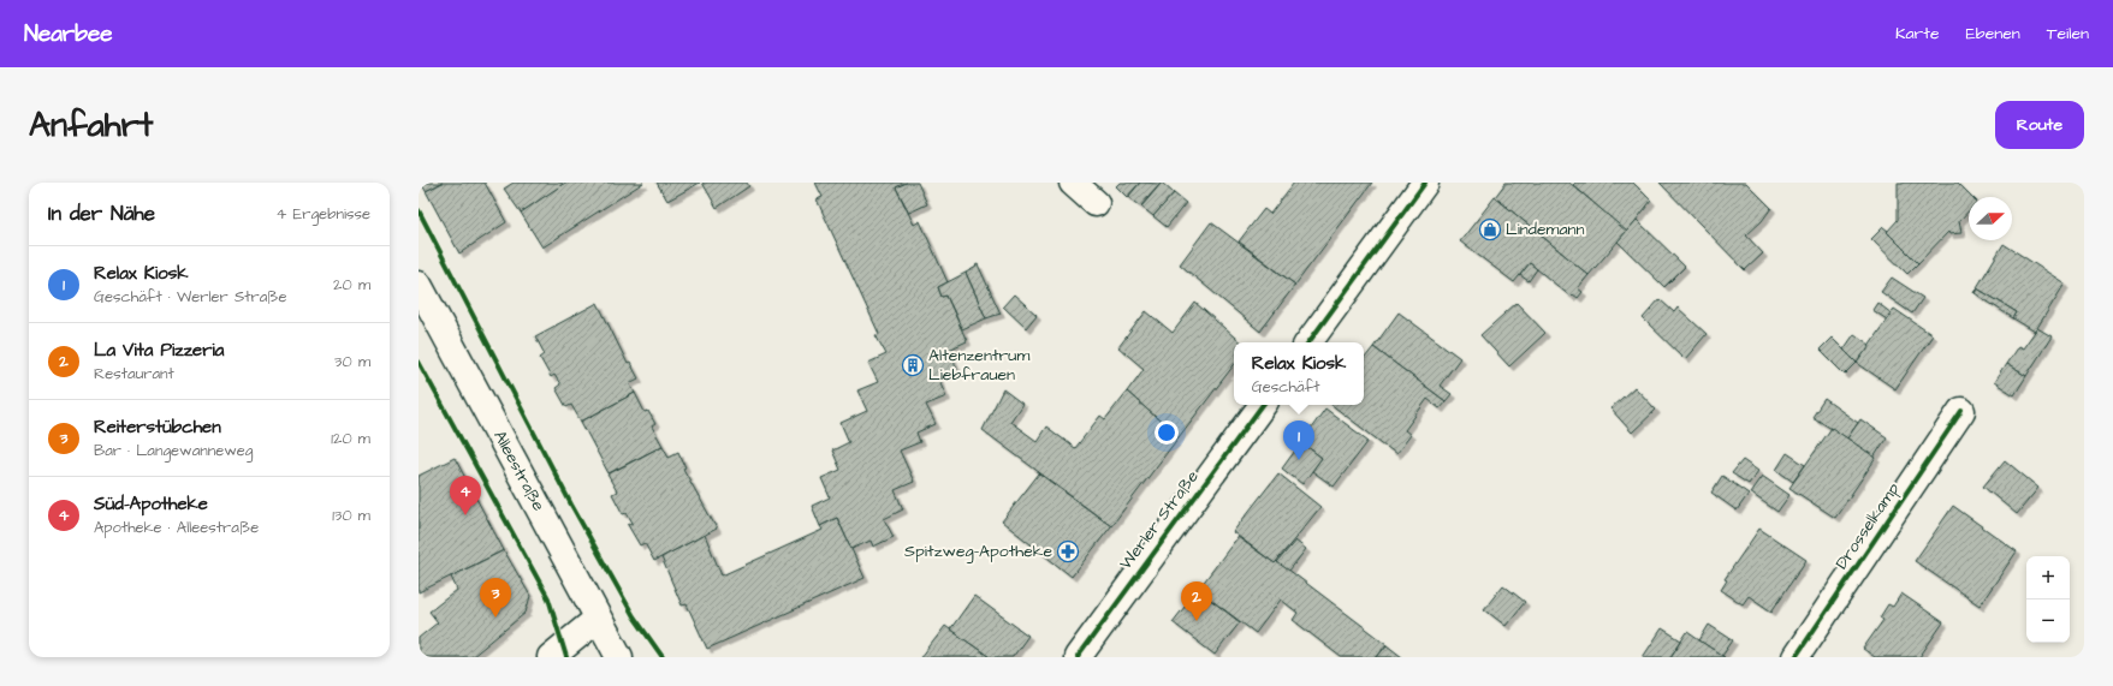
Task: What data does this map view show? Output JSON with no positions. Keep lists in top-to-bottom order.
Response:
{
  "streets": {
    "main road": ["Alleestraße", "Werler Straße", "Drosselkamp"]
  },
  "places": {
    "shop": ["Lindemann"],
    "building": ["Altenzentrum Liebfrauen"],
    "pharmacy": ["Spitzweg-Apotheke"]
  },
  "north": "right",
  "page": {
    "header": "Nearbee",
    "nav": ["Karte", "Ebenen", "Teilen"],
    "buttons": "Route",
    "title": "Anfahrt",
    "heading": ["In der Nähe", "4 Ergebnisse"],
    "list": [
      {
        "mark": "1",
        "name": "Relax Kiosk",
        "note": "Geschäft · Werler Straße",
        "value": "20 m"
      },
      {
        "mark": "2",
        "name": "La Vita Pizzeria",
        "note": "Restaurant",
        "value": "30 m"
      },
      {
        "mark": "3",
        "name": "Reiterstübchen",
        "note": "Bar · Langewanneweg",
        "value": "120 m"
      },
      {
        "mark": "4",
        "name": "Süd-Apotheke",
        "note": "Apotheke · Alleestraße",
        "value": "130 m"
      }
    ],
    "popup": ["Relax Kiosk", "Geschäft"],
    "pins": [
      "1",
      "4",
      "3",
      "2"
    ],
    "map_buttons": ["+", "−"]
  }
}
